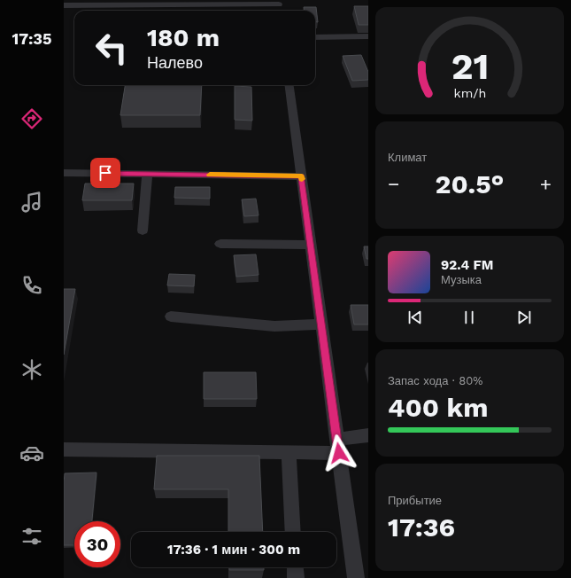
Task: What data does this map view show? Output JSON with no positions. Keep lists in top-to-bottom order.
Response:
{
  "page": {
    "tabs": "17:35",
    "turn": ["180 m", "Налево"],
    "tile": [
      "Климат",
      ["Запас хода · 80%", "400 km"],
      ["Прибытие", "17:36"]
    ],
    "heat": ["−", "20.5°", "+"],
    "song": ["92.4 FM", "Музыка"],
    "limit": "30",
    "trip": "17:36 · 1 мин · 300 m",
    "gauge": ["21", "km/h"]
  }
}
